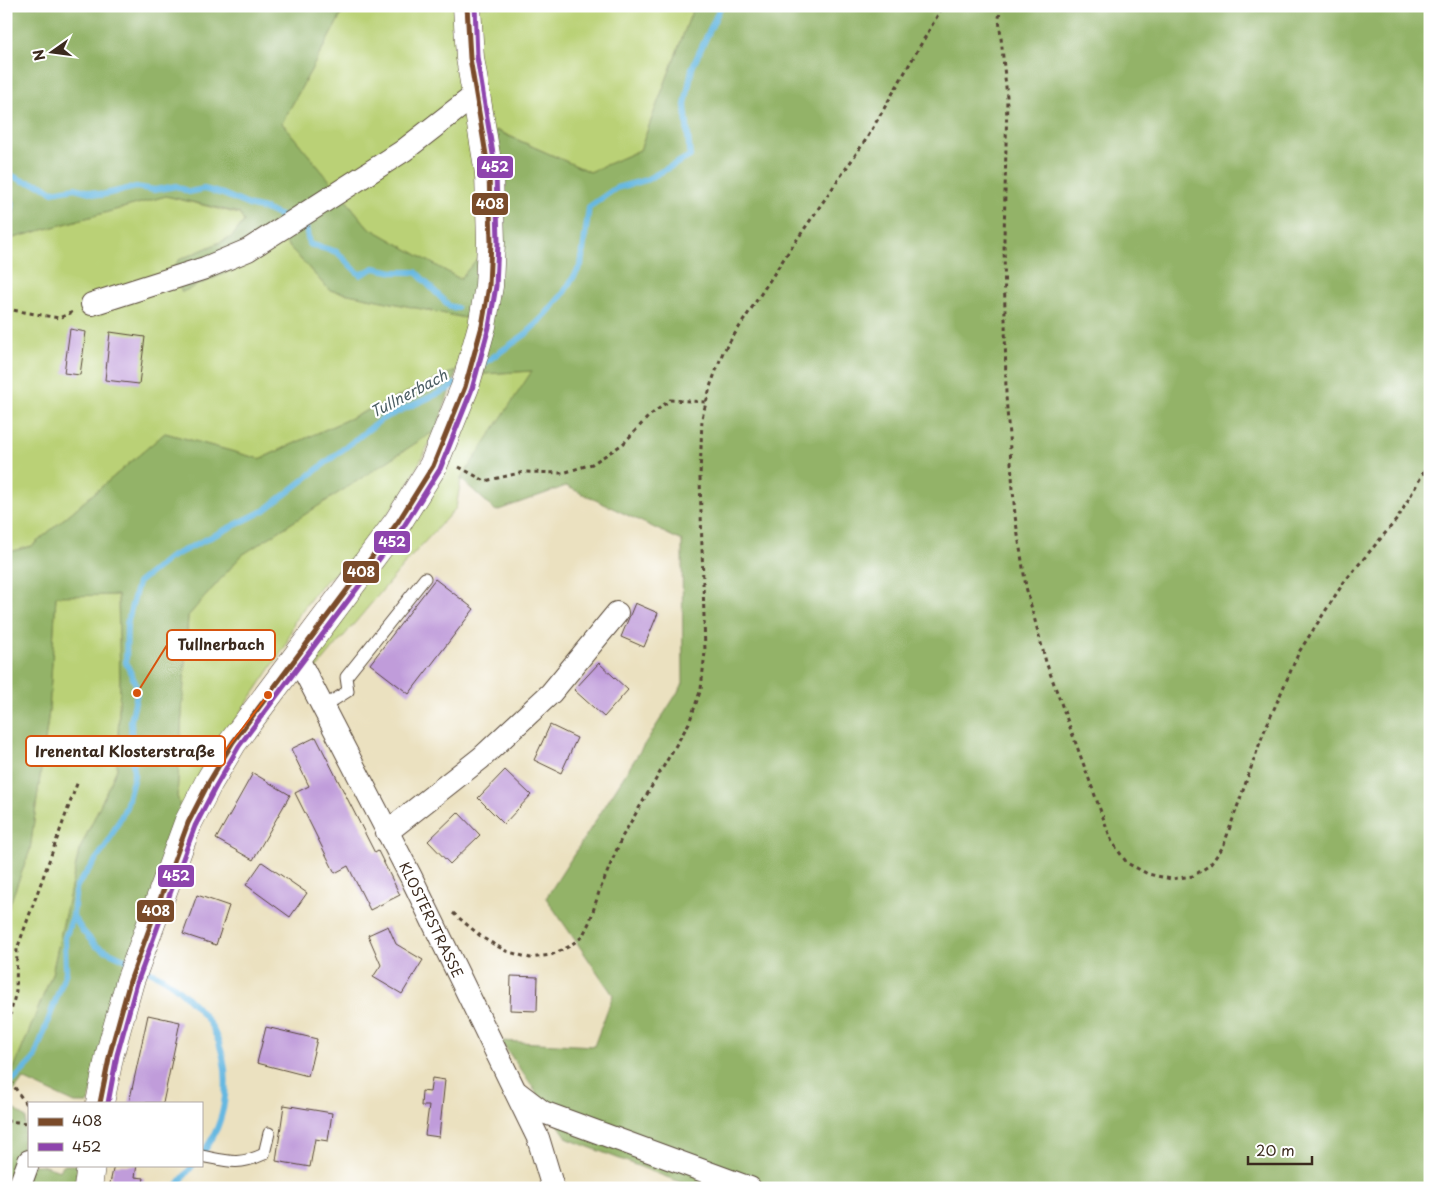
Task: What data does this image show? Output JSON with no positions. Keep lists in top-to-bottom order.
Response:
{
  "streets": {
    "street": ["KLOSTERSTRASSE"]
  },
  "water": ["Tullnerbach"],
  "places": ["Tullnerbach", "Irenental Klosterstraße"],
  "lines": ["transit line 408", "transit line 452"],
  "legend": ["408", "452"],
  "scale_bar": "20 m",
  "north": "left"
}
